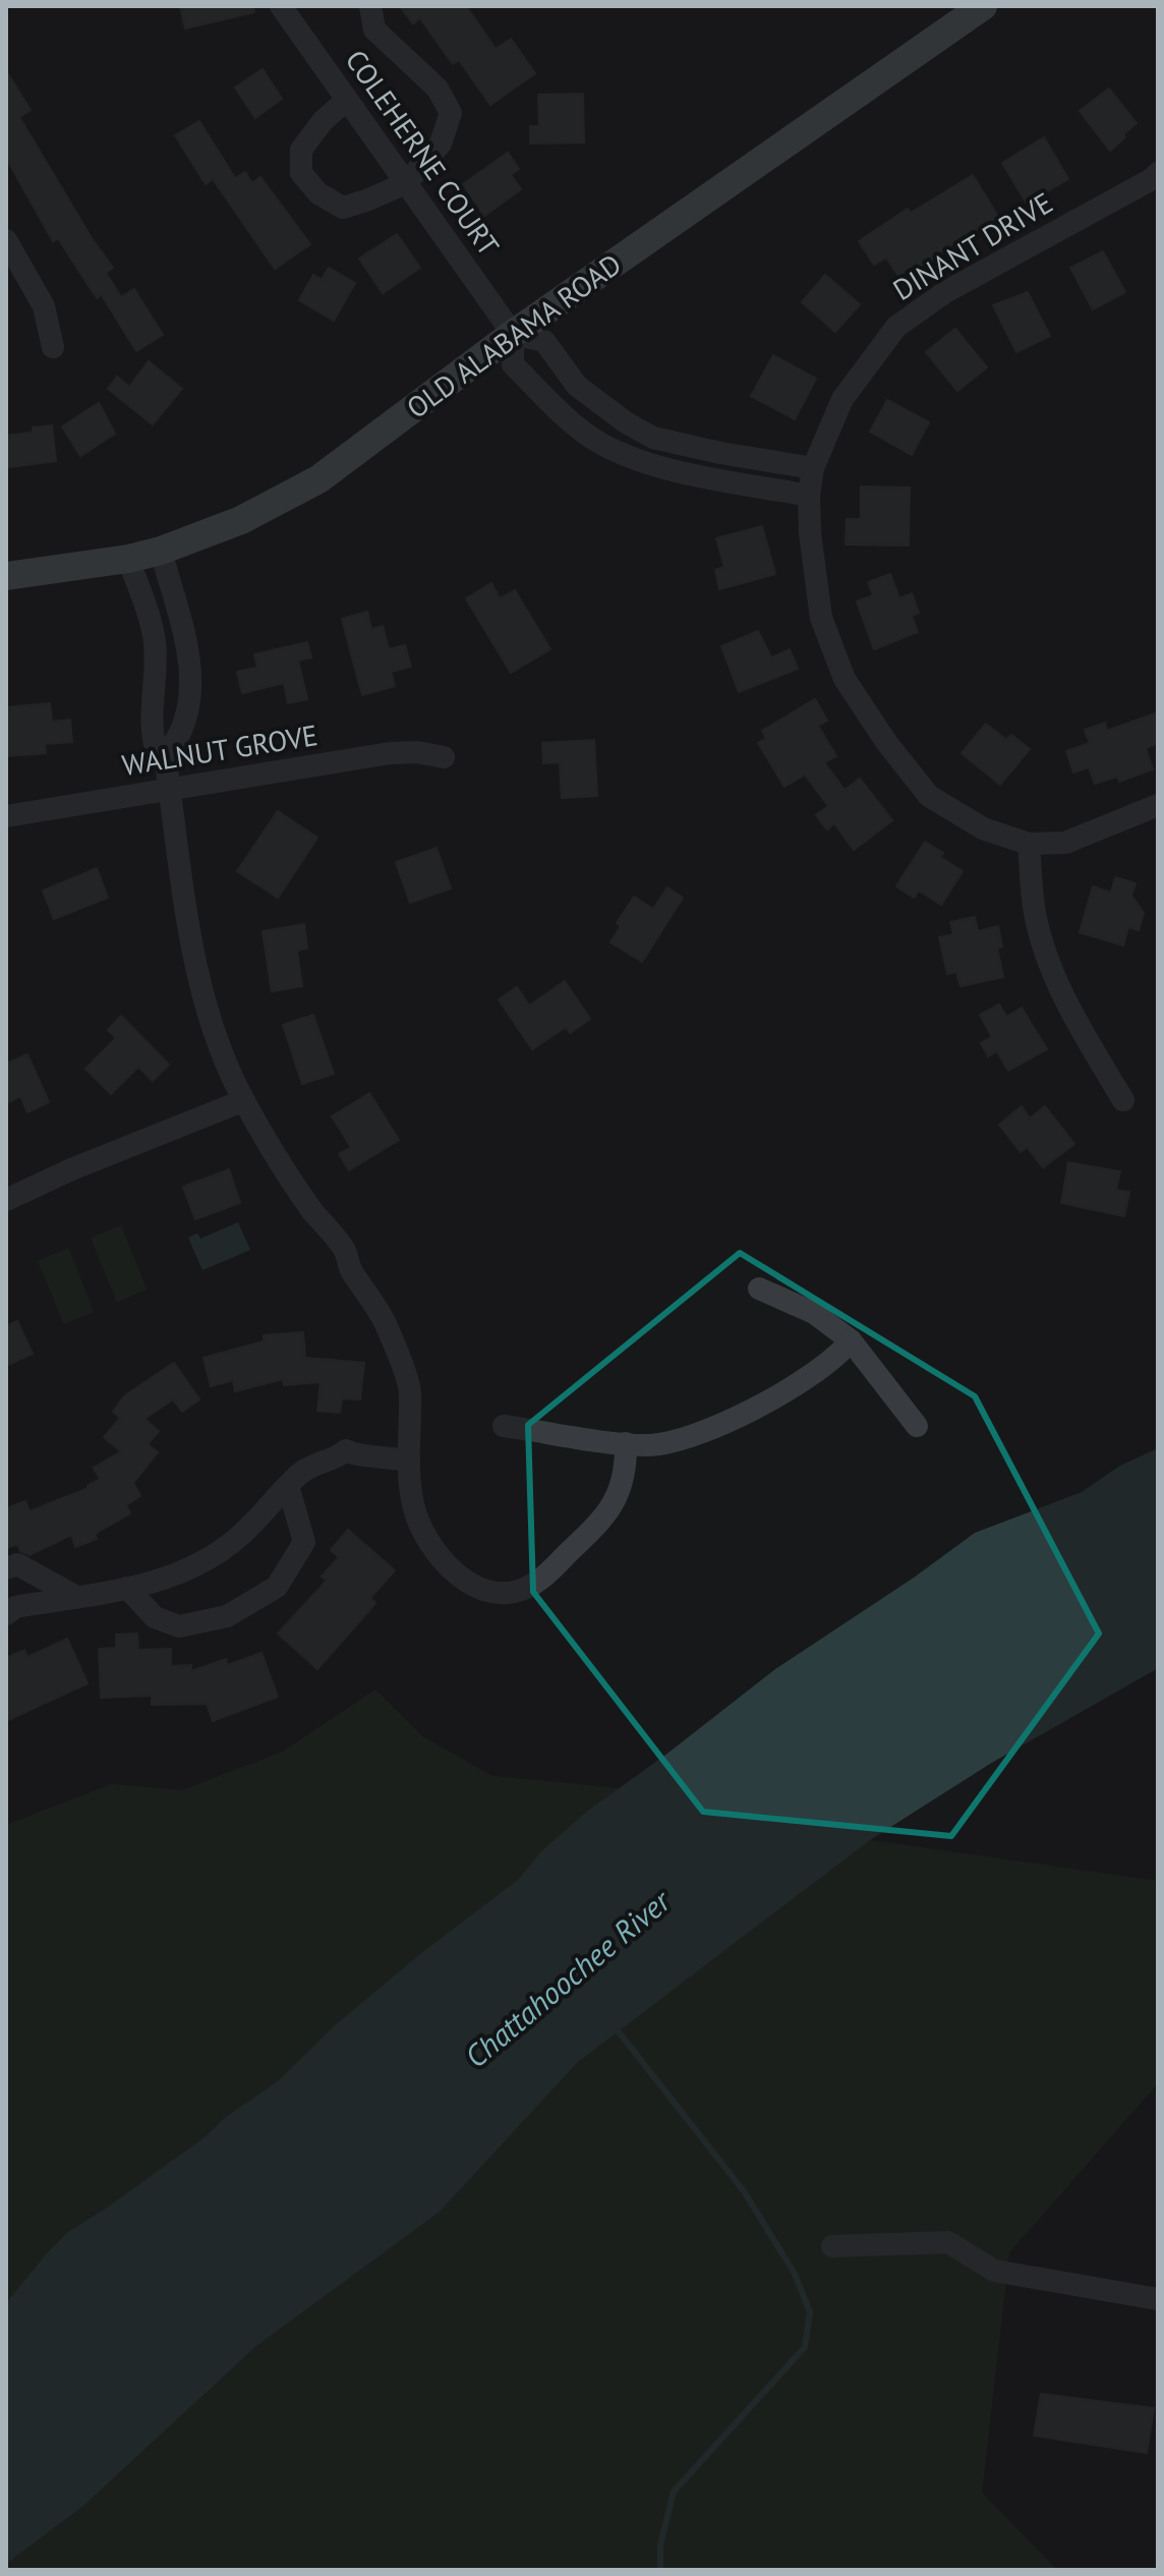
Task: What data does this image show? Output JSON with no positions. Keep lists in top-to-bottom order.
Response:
{
  "streets": {
    "main road": ["OLD ALABAMA ROAD"],
    "street": ["COLEHERNE COURT", "DINANT DRIVE", "WALNUT GROVE"]
  },
  "crossings": [
    ["COLEHERNE COURT", "OLD ALABAMA ROAD"]
  ],
  "water": ["Chattahoochee River"]
}
